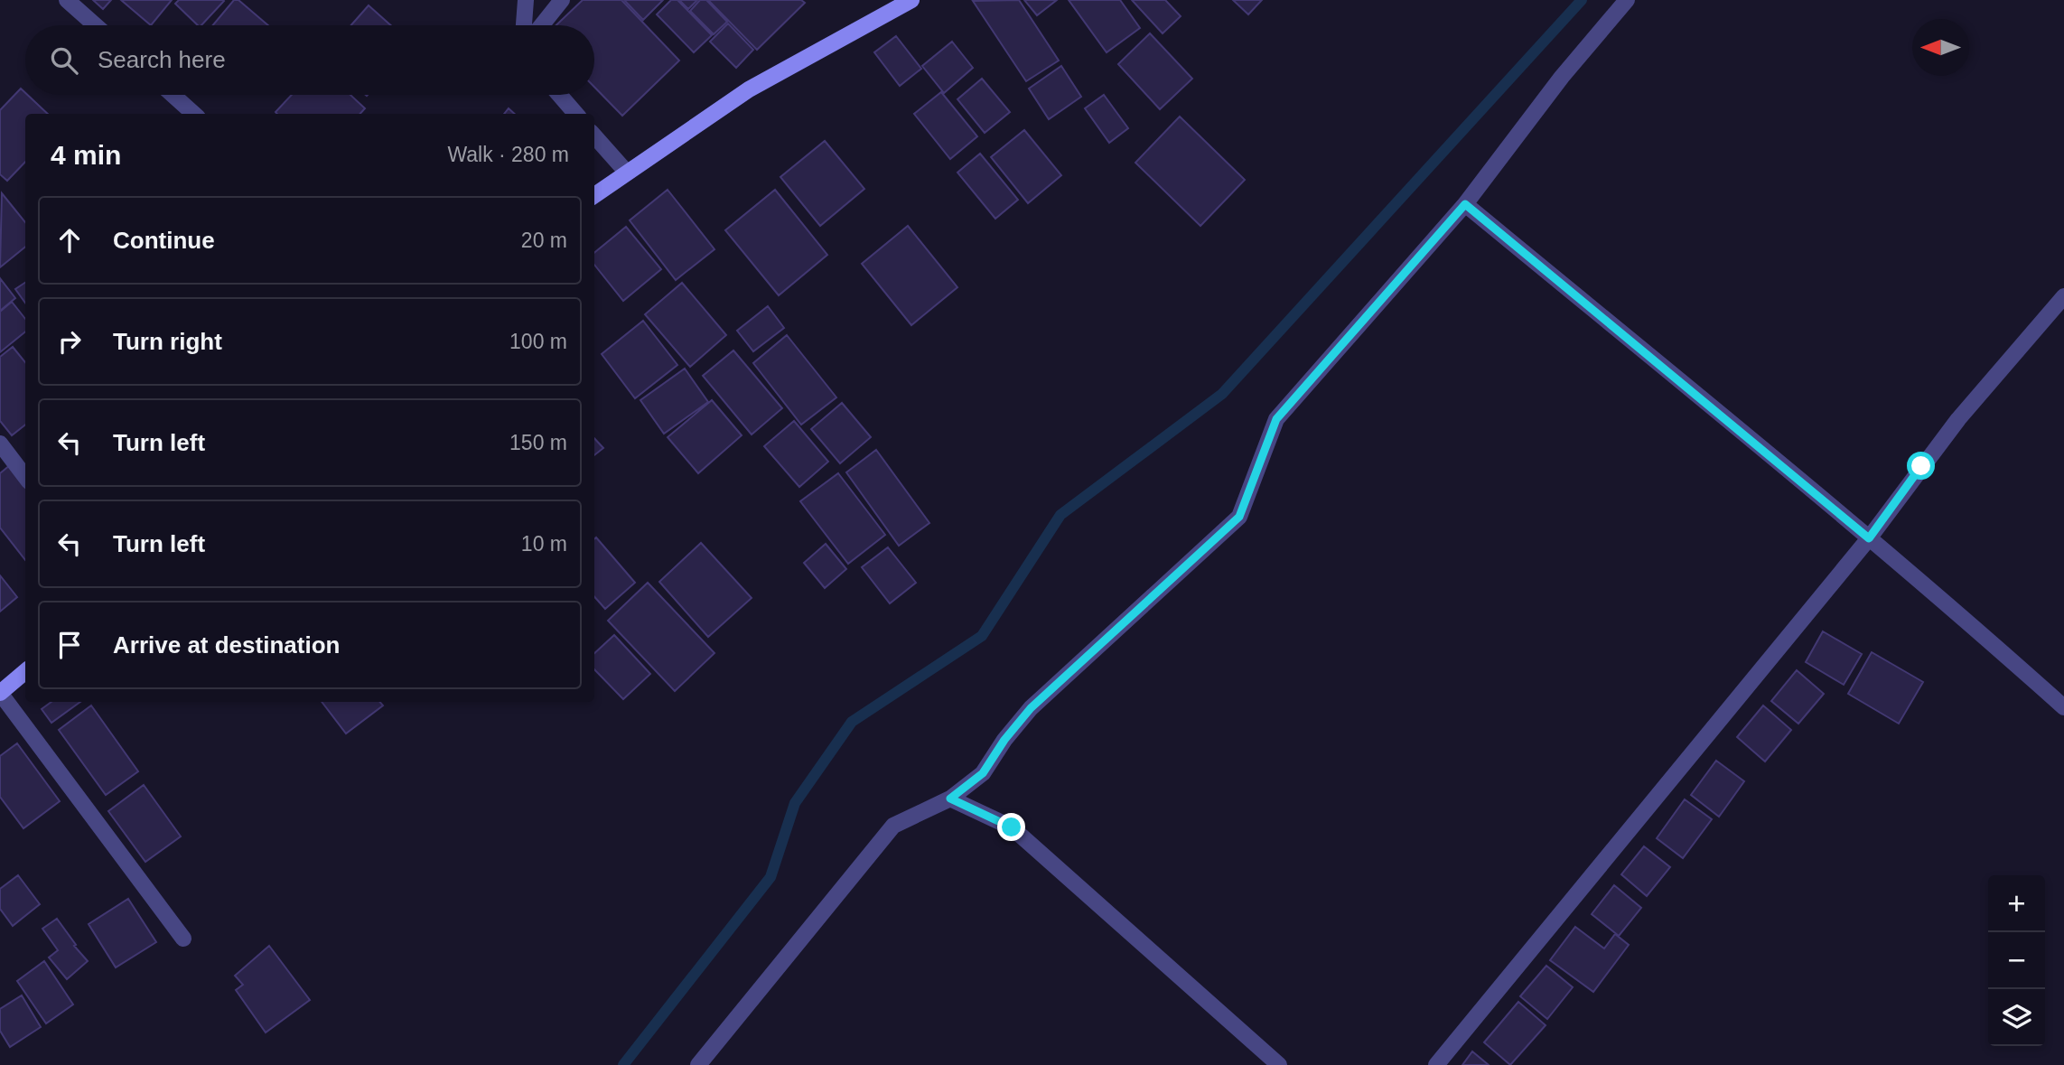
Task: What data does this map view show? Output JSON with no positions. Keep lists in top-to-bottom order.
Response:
{
  "north": "left",
  "page": {
    "search": "Search here",
    "heading": ["4 min", "Walk · 280 m"],
    "list": [
      ["Continue", "20 m"],
      ["Turn right", "100 m"],
      ["Turn left", "150 m"],
      ["Turn left", "10 m"],
      "Arrive at destination"
    ],
    "map_buttons": ["+", "−"]
  }
}
